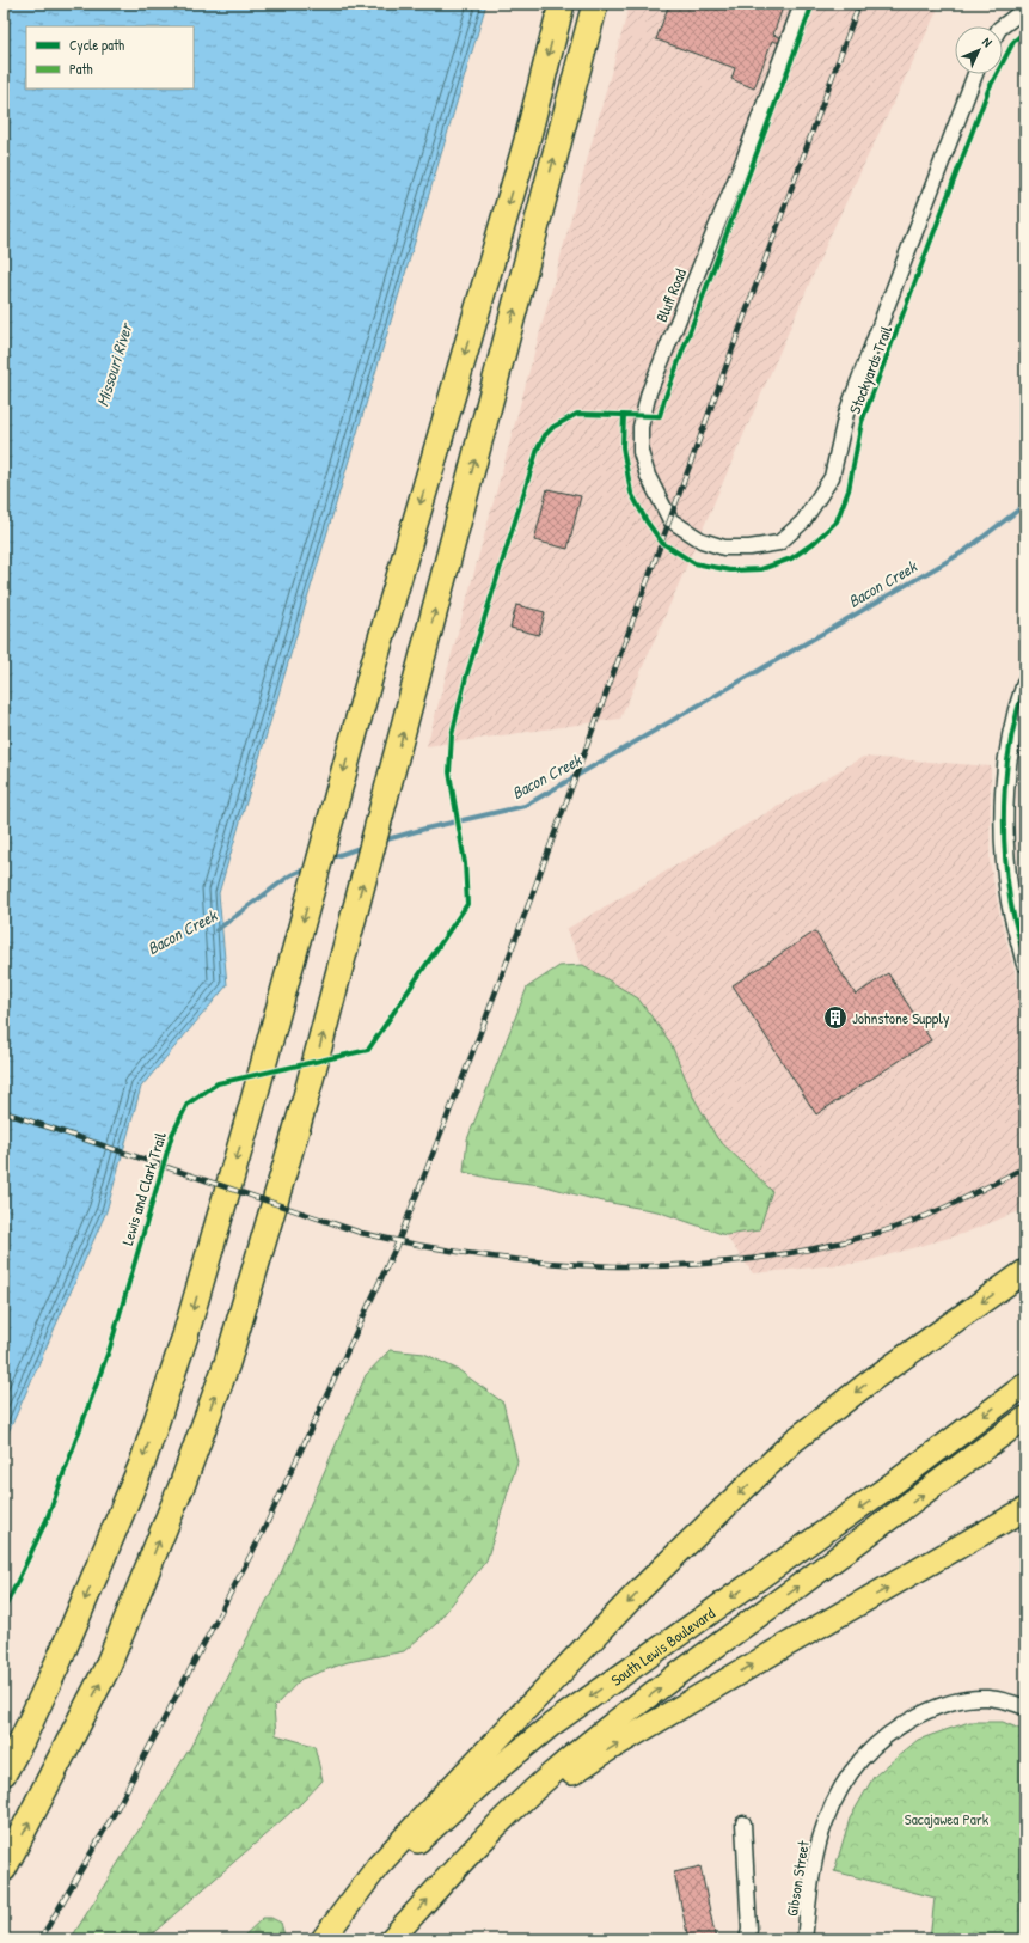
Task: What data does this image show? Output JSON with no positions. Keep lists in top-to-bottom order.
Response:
{
  "streets": {
    "main road": ["South Lewis Boulevard"],
    "street": ["Bluff Road", "Gibson Street"],
    "cycle path": ["Stockyards Trail", "Lewis and Clark Trail"]
  },
  "water": ["Missouri River", "Bacon Creek"],
  "parks": ["Sacajawea Park"],
  "places": {
    "building": ["Johnstone Supply"]
  },
  "legend": ["Cycle path", "Path"],
  "north": "top right"
}
